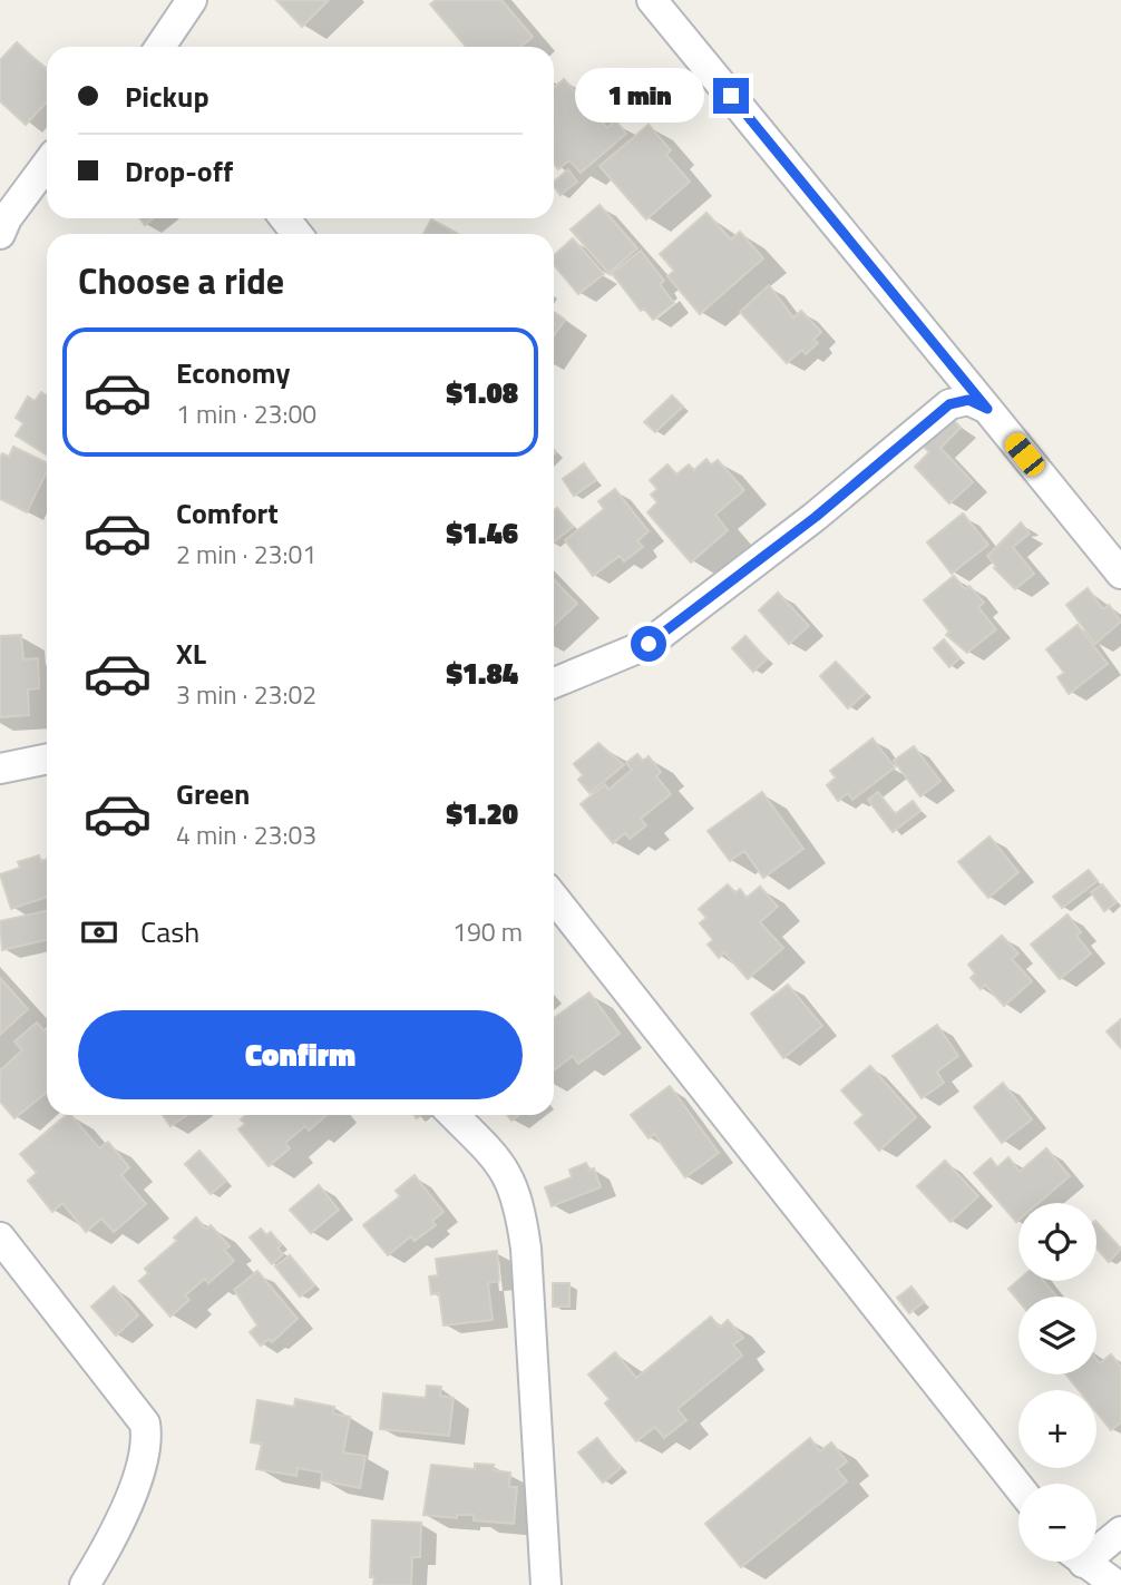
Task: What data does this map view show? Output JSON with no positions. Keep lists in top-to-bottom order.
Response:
{
  "page": {
    "banner": ["Pickup", "Drop-off"],
    "bubble": "1 min",
    "heading": "Choose a ride",
    "list": [
      {
        "name": "Economy",
        "note": "1 min · 23:00",
        "value": "$1.08"
      },
      {
        "name": "Comfort",
        "note": "2 min · 23:01",
        "value": "$1.46"
      },
      {
        "name": "XL",
        "note": "3 min · 23:02",
        "value": "$1.84"
      },
      {
        "name": "Green",
        "note": "4 min · 23:03",
        "value": "$1.20"
      }
    ],
    "pay": ["Cash", "190 m"],
    "buttons": "Confirm",
    "map_buttons": ["+", "−"]
  }
}
